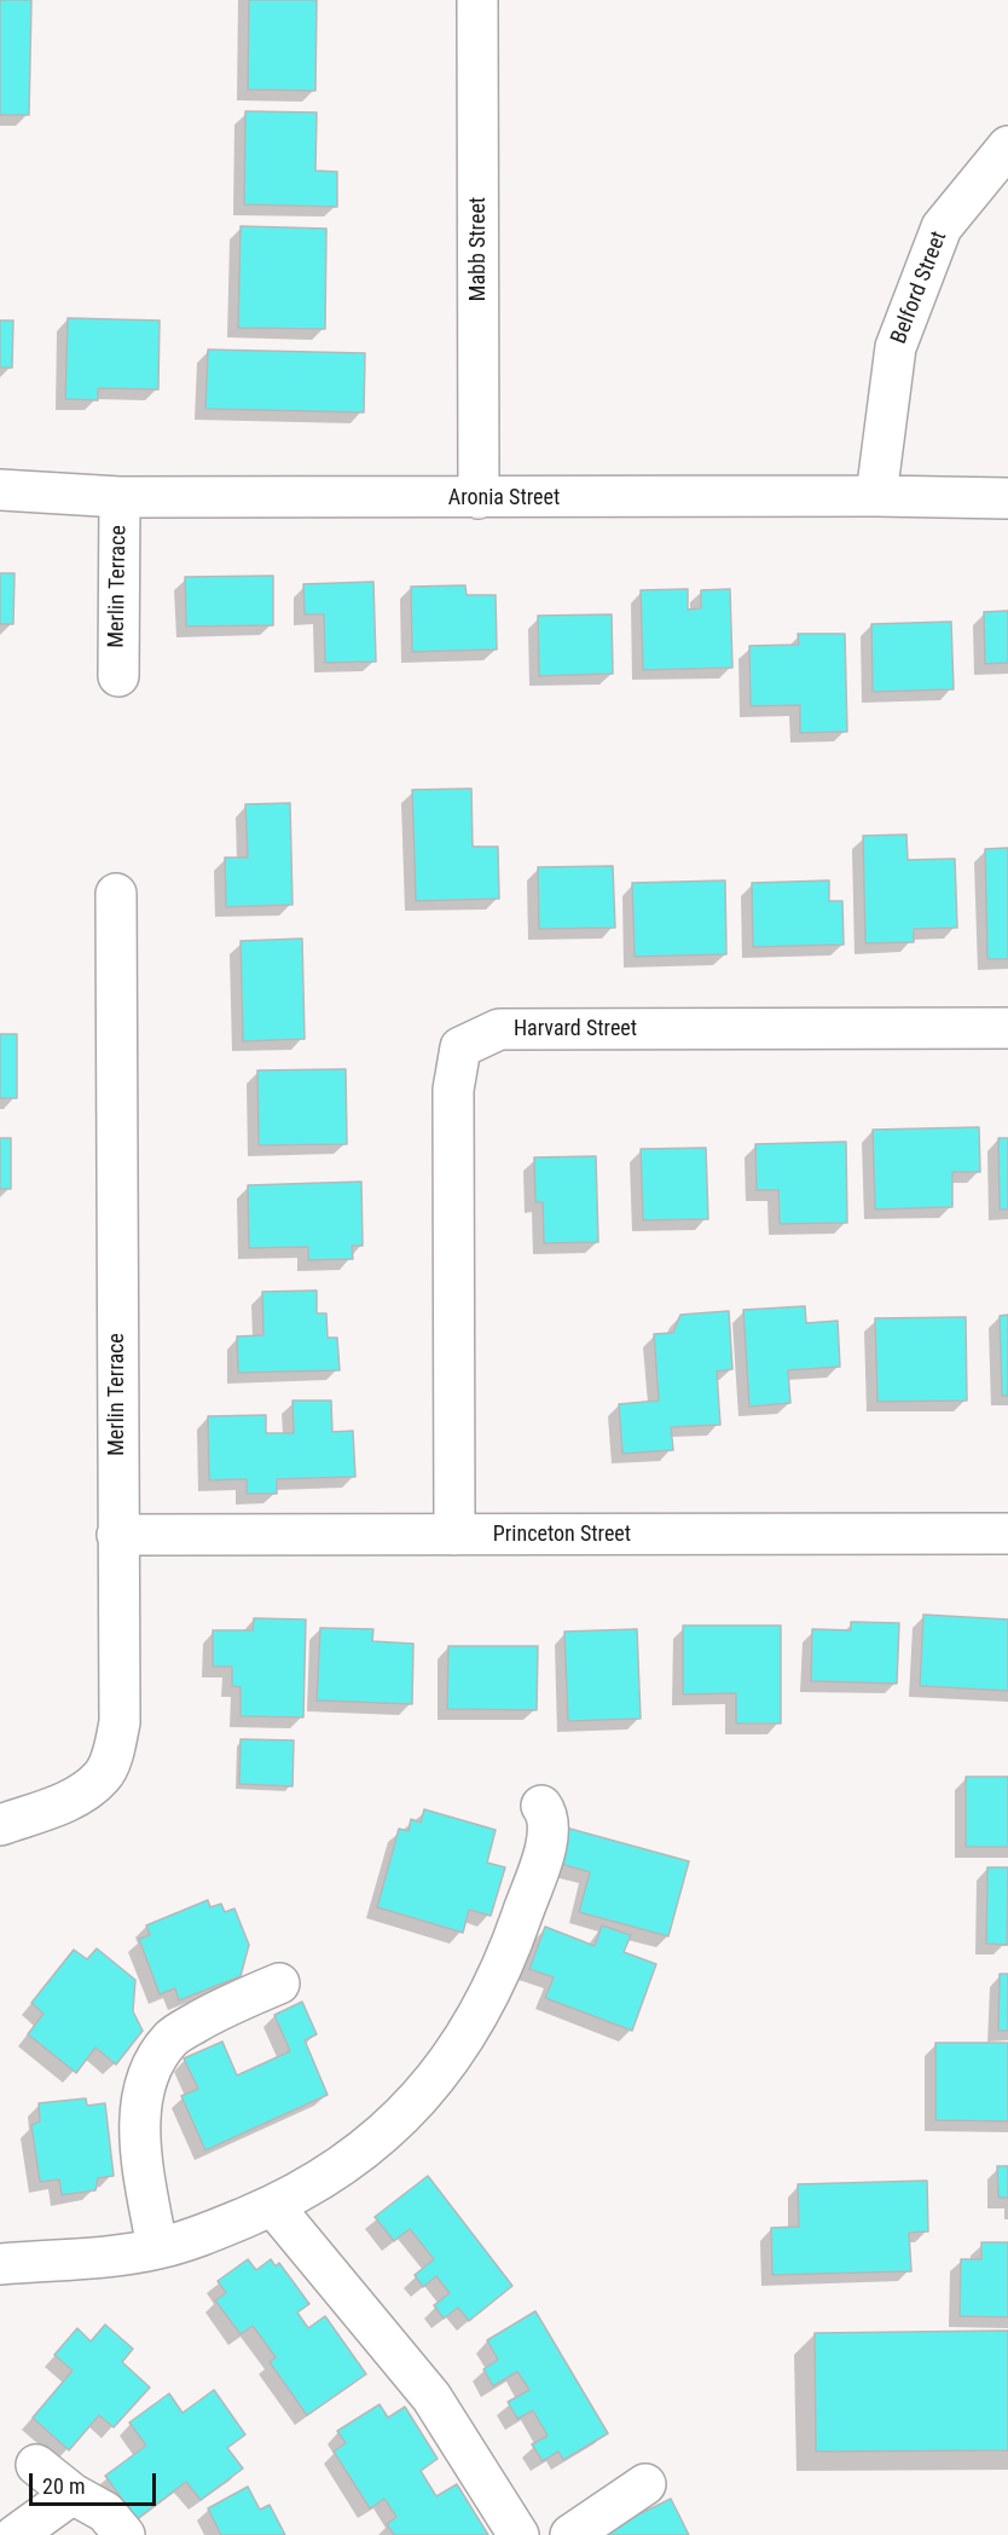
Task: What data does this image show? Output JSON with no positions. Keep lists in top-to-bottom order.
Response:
{
  "streets": {
    "street": [
      "Mabb Street",
      "Belford Street",
      "Aronia Street",
      "Merlin Terrace",
      "Harvard Street",
      "Princeton Street"
    ]
  },
  "crossings": [
    ["Mabb Street", "Aronia Street"],
    ["Belford Street", "Aronia Street"],
    ["Aronia Street", "Merlin Terrace"],
    ["Merlin Terrace", "Princeton Street"],
    ["Harvard Street", "Princeton Street"]
  ],
  "scale_bar": "20 m"
}
